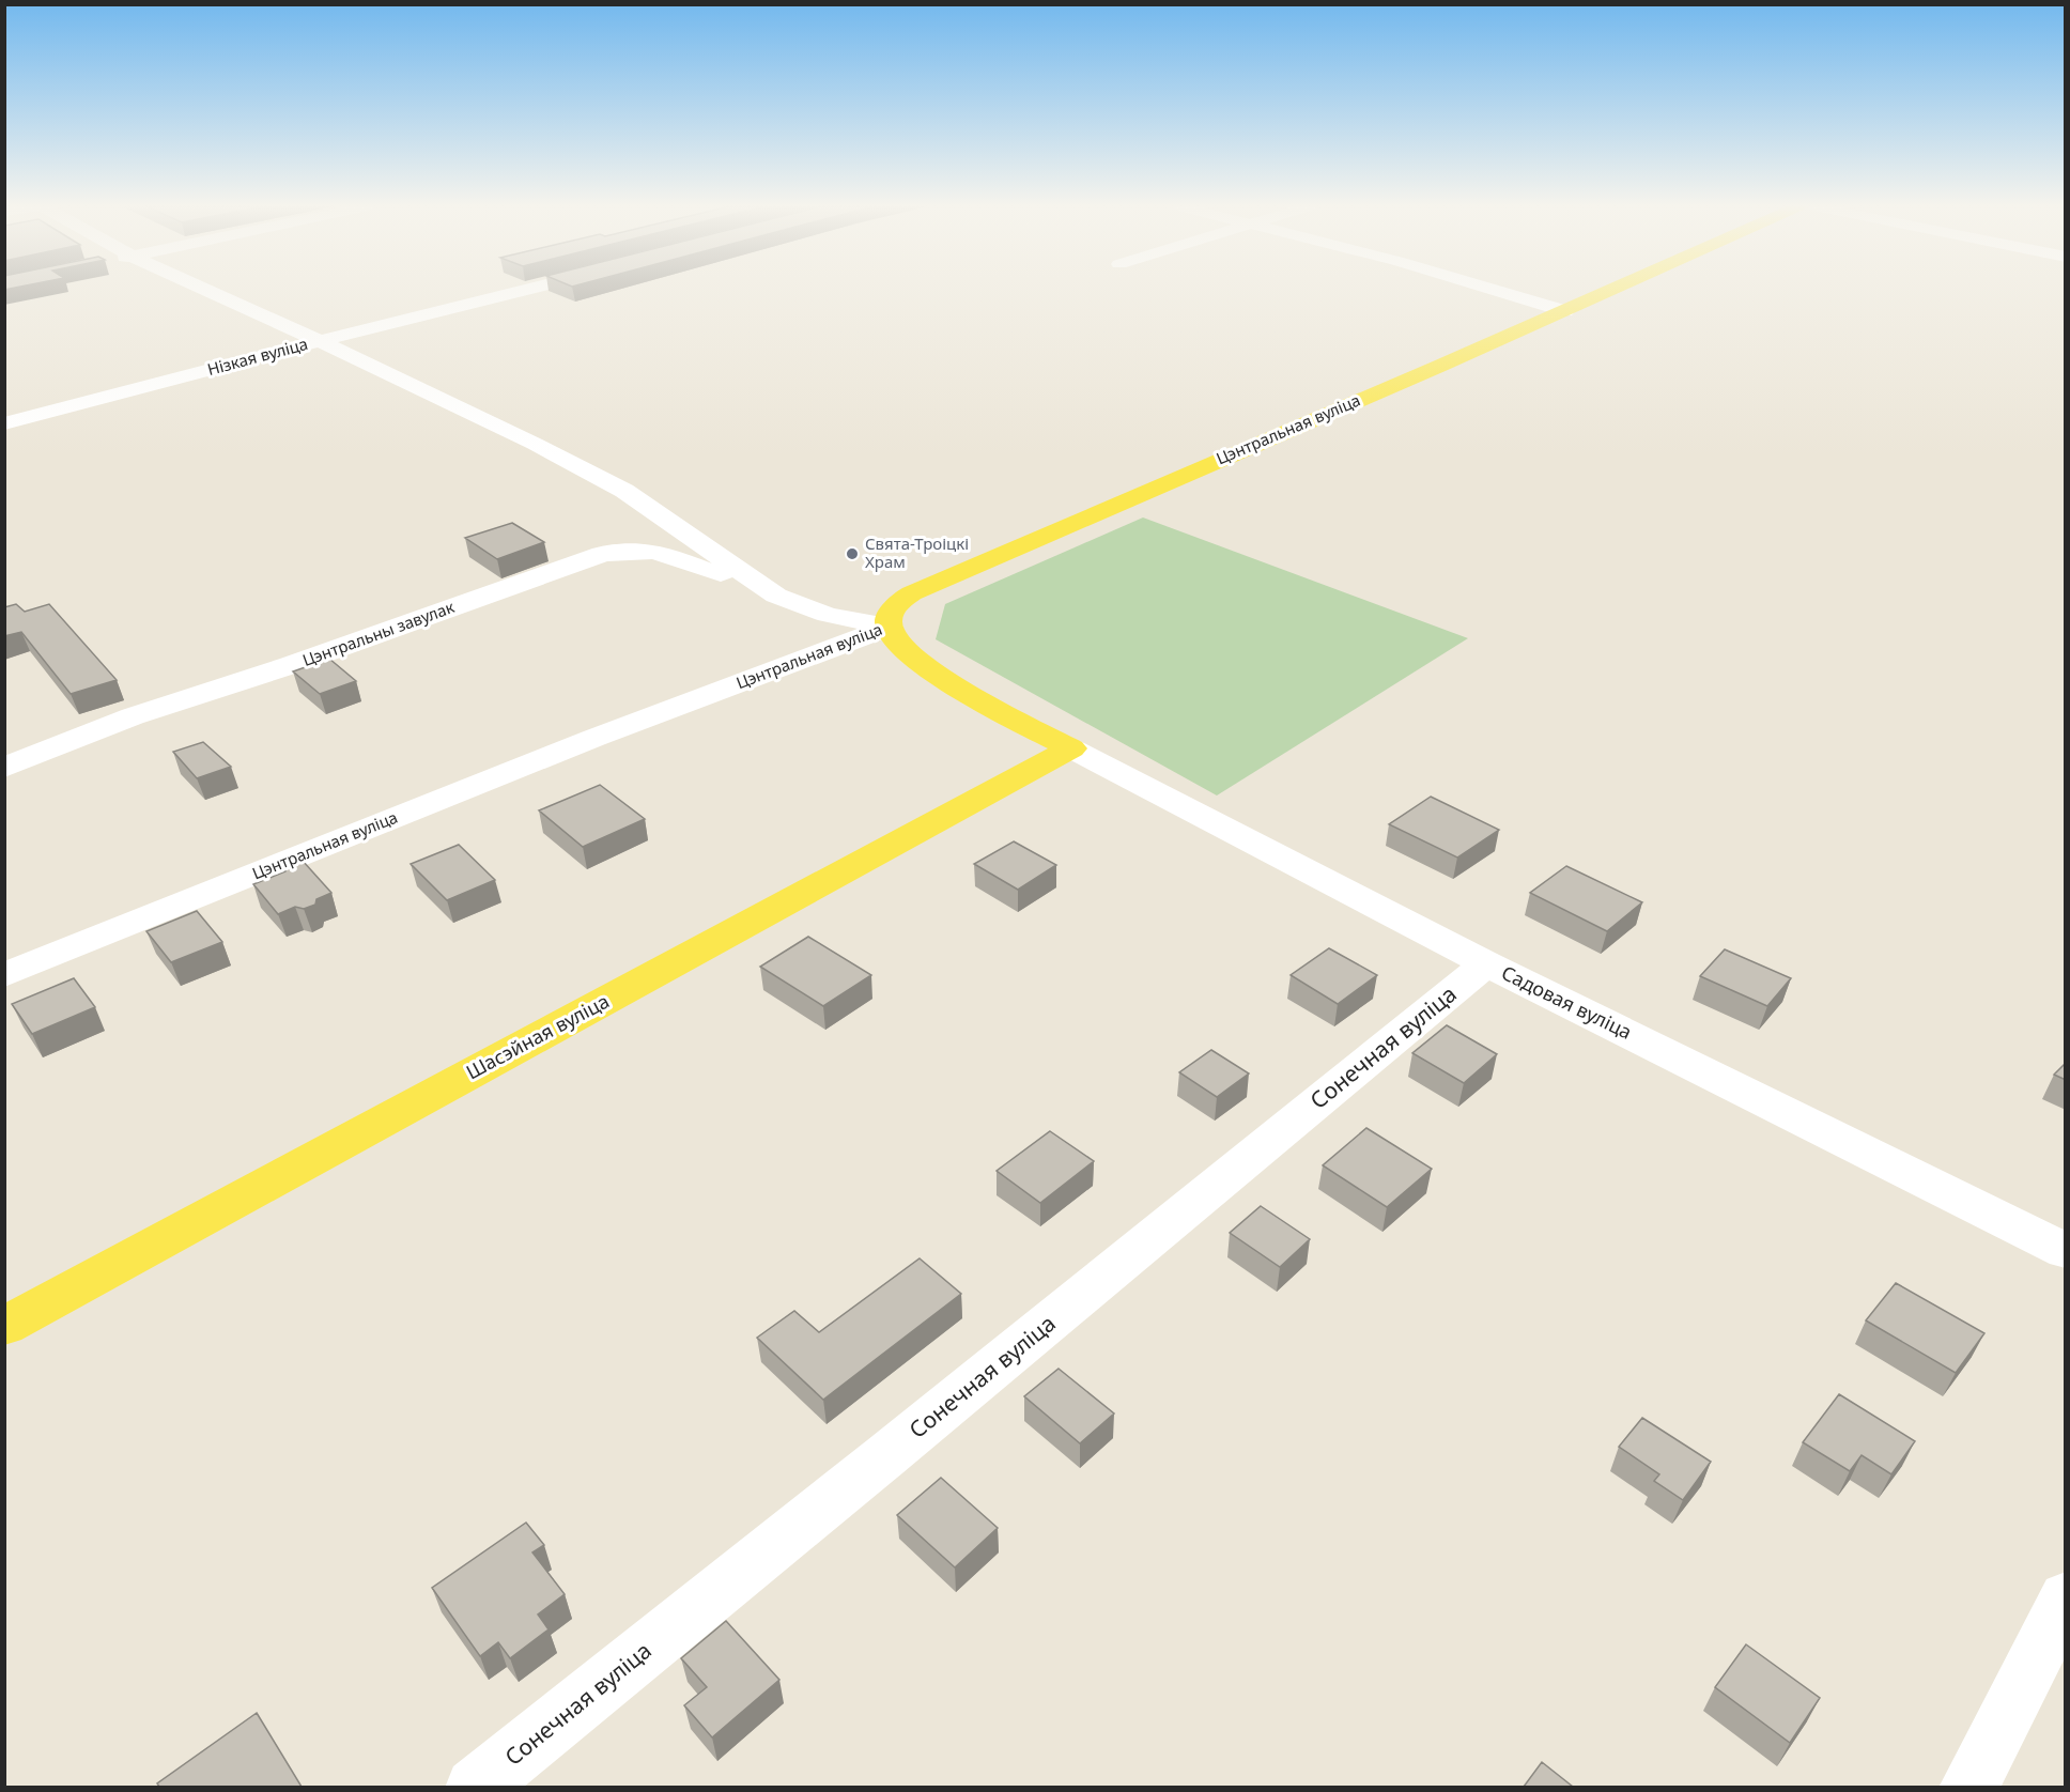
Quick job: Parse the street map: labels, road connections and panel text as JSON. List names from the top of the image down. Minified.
{"streets":{"main road":["Цэнтральная вуліца","Шасэйная вуліца"],"street":["Нізкая вуліца","Цэнтральны завулак","Садовая вуліца","Сонечная вуліца"]},"crossings":[["Садовая вуліца","Шасэйная вуліца"],["Садовая вуліца","Сонечная вуліца"]],"places":["Свята-Троіцкі Храм"]}
